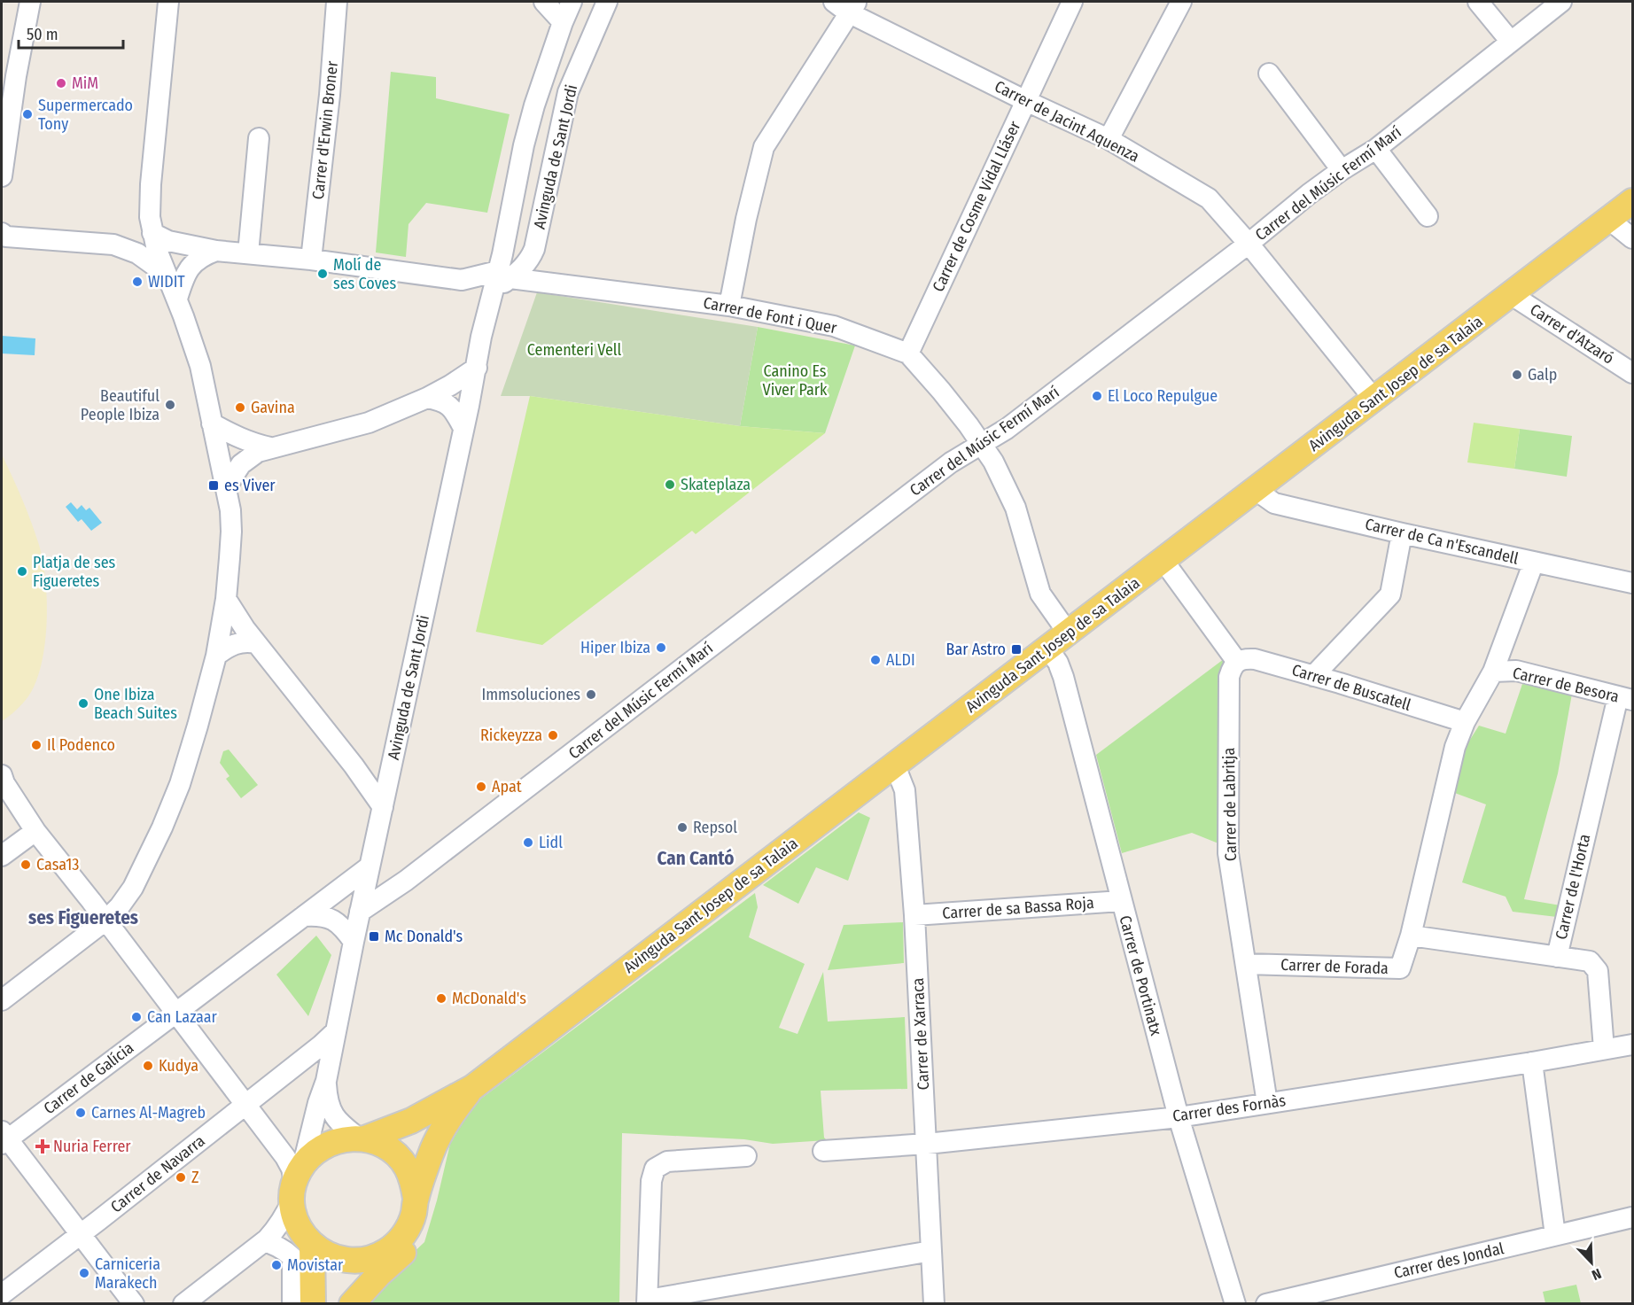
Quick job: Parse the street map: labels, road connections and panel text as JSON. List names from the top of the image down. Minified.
{"streets":{"main road":["Avinguda Sant Josep de sa Talaia"],"street":["Carrer de Jacint Aquenza","Carrer d'Erwin Broner","Avinguda de Sant Jordi","Carrer del Músic Fermí Marí","Carrer de Cosme Vidal Lláser","Carrer de Font i Quer","Carrer d'Atzaró","Carrer de Ca n'Escandell","Carrer de Besora","Carrer de Buscatell","Carrer de Labritja","Carrer de l'Horta","Carrer de sa Bassa Roja","Carrer de Forada","Carrer de Portinatx","Carrer de Xarraca","Carrer de Galícia","Carrer des Fornàs","Carrer de Navarra","Carrer des Jondal"]},"crossings":[["Carrer de Jacint Aquenza","Carrer del Músic Fermí Marí"],["Carrer de Jacint Aquenza","Carrer de Cosme Vidal Lláser"],["Carrer de Jacint Aquenza","Avinguda Sant Josep de sa Talaia"],["Avinguda de Sant Jordi","Carrer del Músic Fermí Marí"],["Avinguda de Sant Jordi","Carrer de Font i Quer"],["Avinguda de Sant Jordi","Carrer de Galícia"],["Avinguda de Sant Jordi","Carrer de Navarra"],["Carrer del Músic Fermí Marí","Carrer de Font i Quer"],["Carrer de Cosme Vidal Lláser","Carrer de Font i Quer"],["Carrer de Font i Quer","Avinguda Sant Josep de sa Talaia"],["Carrer d'Atzaró","Avinguda Sant Josep de sa Talaia"],["Avinguda Sant Josep de sa Talaia","Carrer de Ca n'Escandell"],["Avinguda Sant Josep de sa Talaia","Carrer de Portinatx"],["Avinguda Sant Josep de sa Talaia","Carrer de Xarraca"],["Carrer de Besora","Carrer de Buscatell"],["Carrer de Besora","Carrer de l'Horta"],["Carrer de Besora","Carrer de Forada"],["Carrer de Buscatell","Carrer de Labritja"],["Carrer de Labritja","Carrer de Forada"],["Carrer de Labritja","Carrer des Fornàs"],["Carrer de l'Horta","Carrer des Fornàs"],["Carrer de sa Bassa Roja","Carrer de Portinatx"],["Carrer de sa Bassa Roja","Carrer de Xarraca"],["Carrer de Portinatx","Carrer des Fornàs"],["Carrer de Xarraca","Carrer des Fornàs"]],"districts":["Can Cantó","ses Figueretes"],"parks":["Cementeri Vell","Canino Es Viver Park"],"places":{"other":["MiM","Supermercado Tony","Molí de ses Coves","WIDIT","Galp","El Loco Repulgue","Beautiful People Ibiza","Gavina","Skateplaza","Platja de ses Figueretes","Hiper Ibiza","ALDI","Immsoluciones","One Ibiza Beach Suites","Rickeyzza","Il Podenco","Apat","Repsol","Lidl","Casa13","McDonald's","Can Lazaar","Kudya","Carnes Al-Magreb","Z","Movistar","Carniceria Marakech"],"transit":["es Viver","Bar Astro","Mc Donald's"],"health":["Nuria Ferrer"]},"scale_bar":"50 m","north":"bottom right"}
